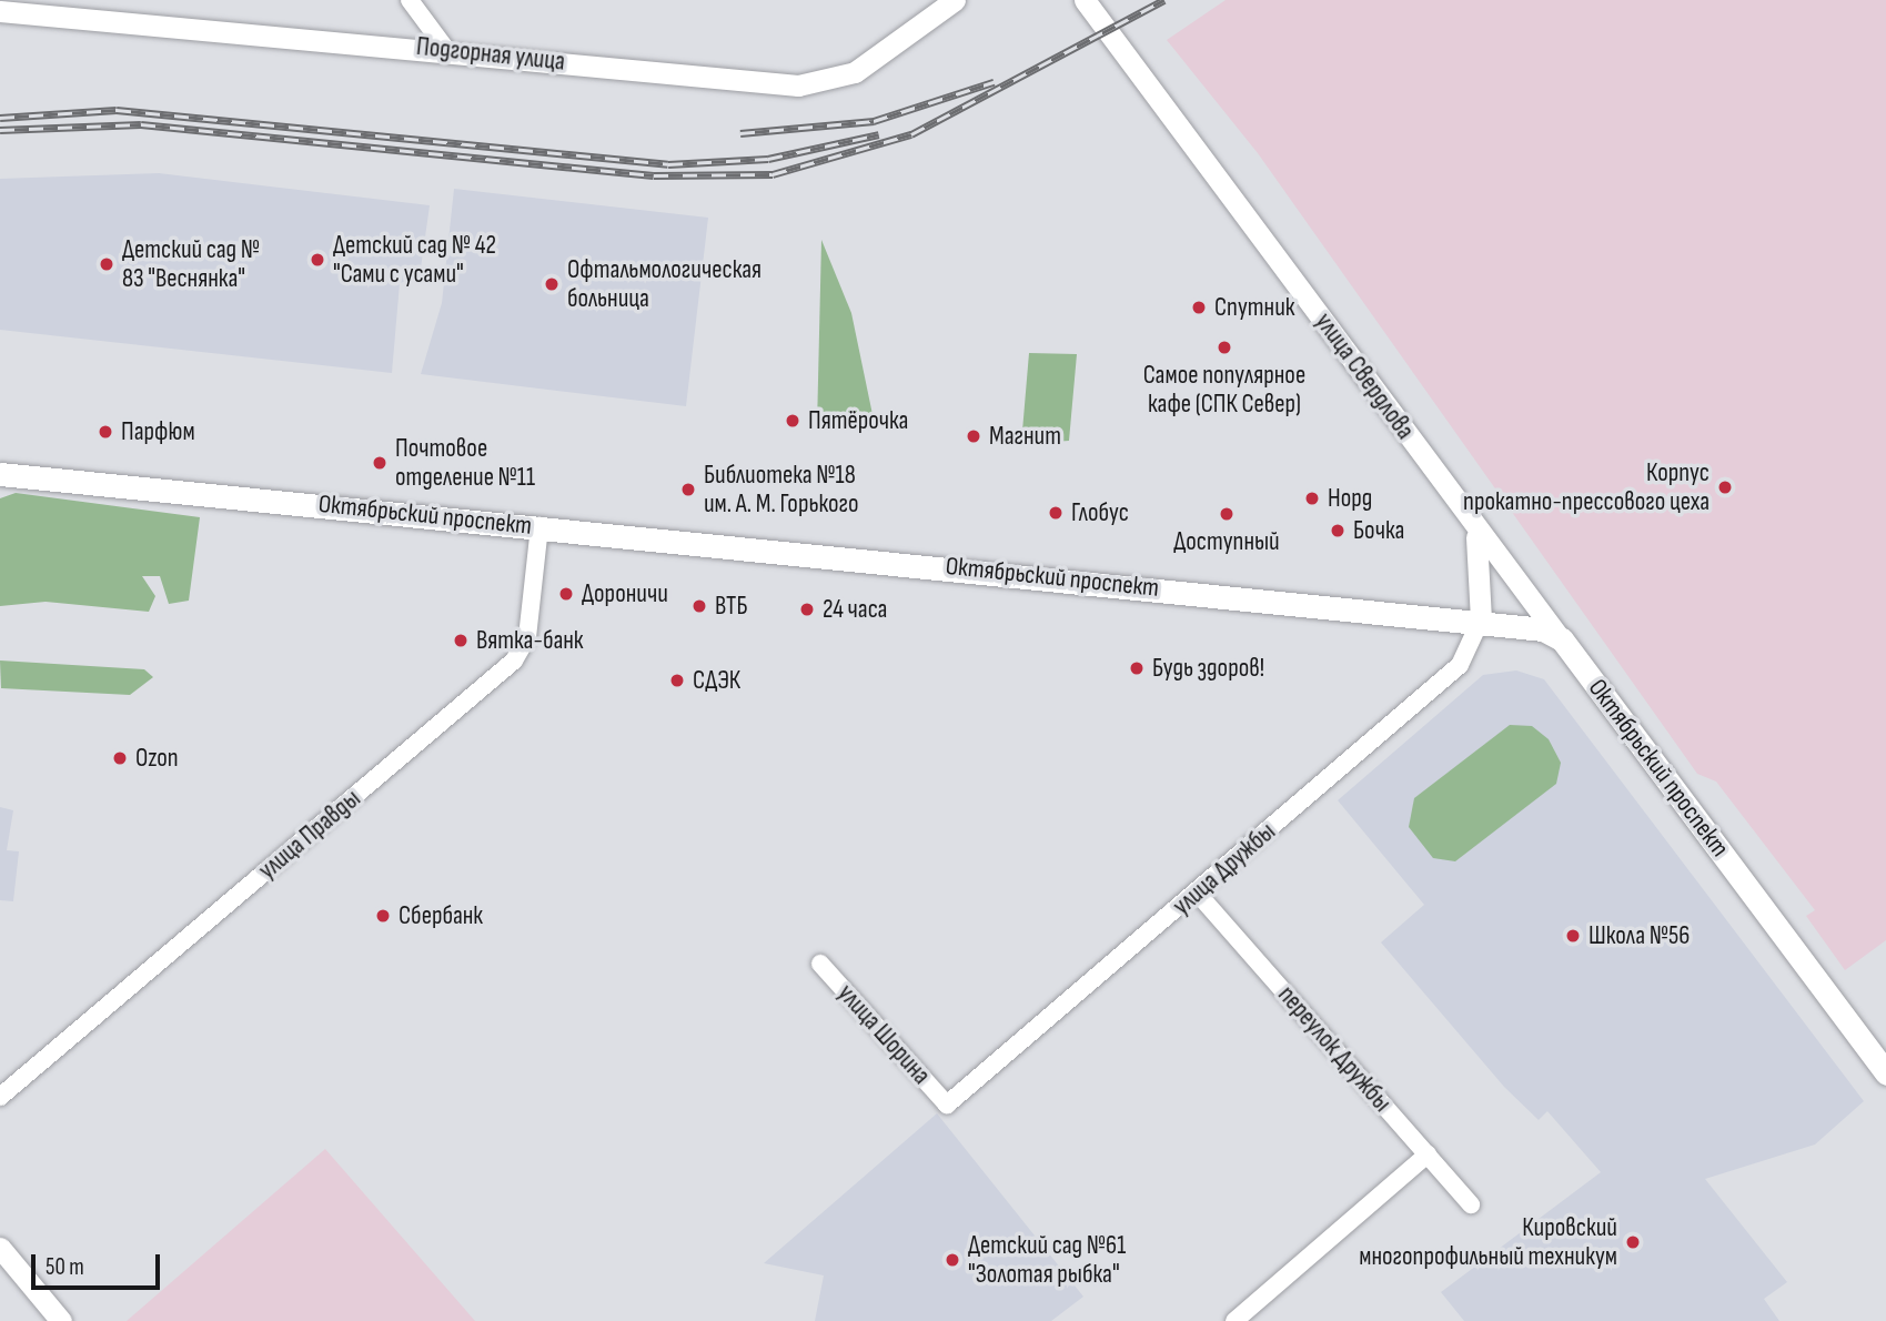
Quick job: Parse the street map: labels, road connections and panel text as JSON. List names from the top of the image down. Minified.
{"streets":{"main road":["Октябрьский проспект"],"street":["Подгорная улица","улица Свердлова","улица Правды","улица Дружбы","улица Шорина","переулок Дружбы"]},"crossings":[["улица Свердлова","Октябрьский проспект"],["Октябрьский проспект","улица Правды"],["Октябрьский проспект","улица Дружбы"],["улица Дружбы","улица Шорина"],["улица Дружбы","переулок Дружбы"]],"places":["Детский сад № 42 \"Сами с усами\"","Детский сад № 83 \"Веснянка\"","Офтальмологическая больница","Спутник","Самое популярное кафе (СПК Север)","Пятёрочка","Парфюм","Магнит","Почтовое отделение №11","Корпус прокатно-прессового цеха","Библиотека №18 им. А. М. Горького","Норд","Глобус","Доступный","Бочка","Дороничи","ВТБ","24 часа","Вятка-банк","Будь здоров!","СДЭК","Ozon","Сбербанк","Школа №56","Кировский многопрофильный техникум","Детский сад №61 \"Золотая рыбка\""],"scale_bar":"50 m"}
